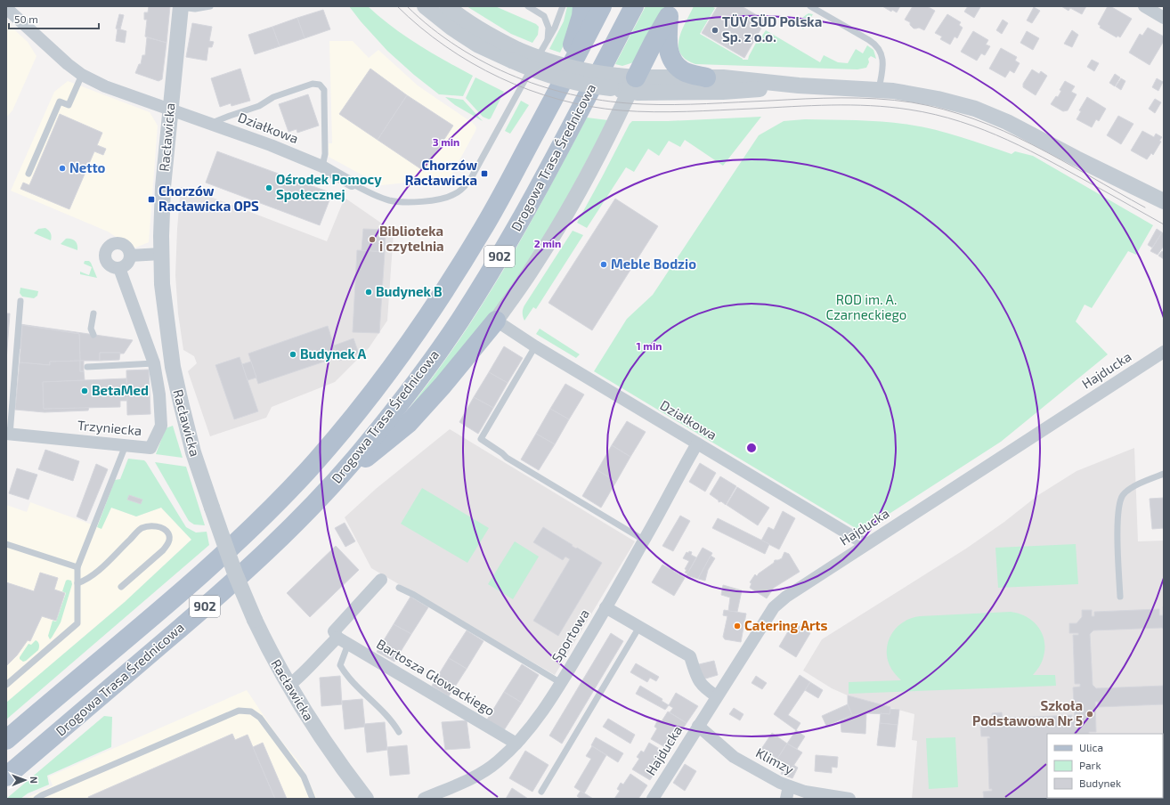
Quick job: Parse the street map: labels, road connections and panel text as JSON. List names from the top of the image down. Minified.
{"streets":{"main road":["Drogowa Trasa Średnicowa","902"],"street":["Działkowa","Racławicka","Hajducka","Trzyniecka","Sportowa","Bartosza Głowackiego","Klimzy"]},"crossings":[["Działkowa","Racławicka"],["Działkowa","Hajducka"],["Działkowa","Sportowa"],["Hajducka","Klimzy"],["Sportowa","Bartosza Głowackiego"]],"parks":["ROD im. A. Czarneckiego"],"places":{"other":["TÜV SÜD Polska Sp. z o.o.","Netto","Ośrodek Pomocy Społecznej","Biblioteka i czytelnia","Meble Bodzio","Budynek B","Budynek A","BetaMed","Catering Arts","Szkoła Podstawowa Nr 5"],"transit":["Chorzów Racławicka","Chorzów Racławicka OPS"]},"legend":["Ulica","Park","Budynek"],"scale_bar":"50 m","north":"right","rings":["3 min","2 min","1 min"]}
